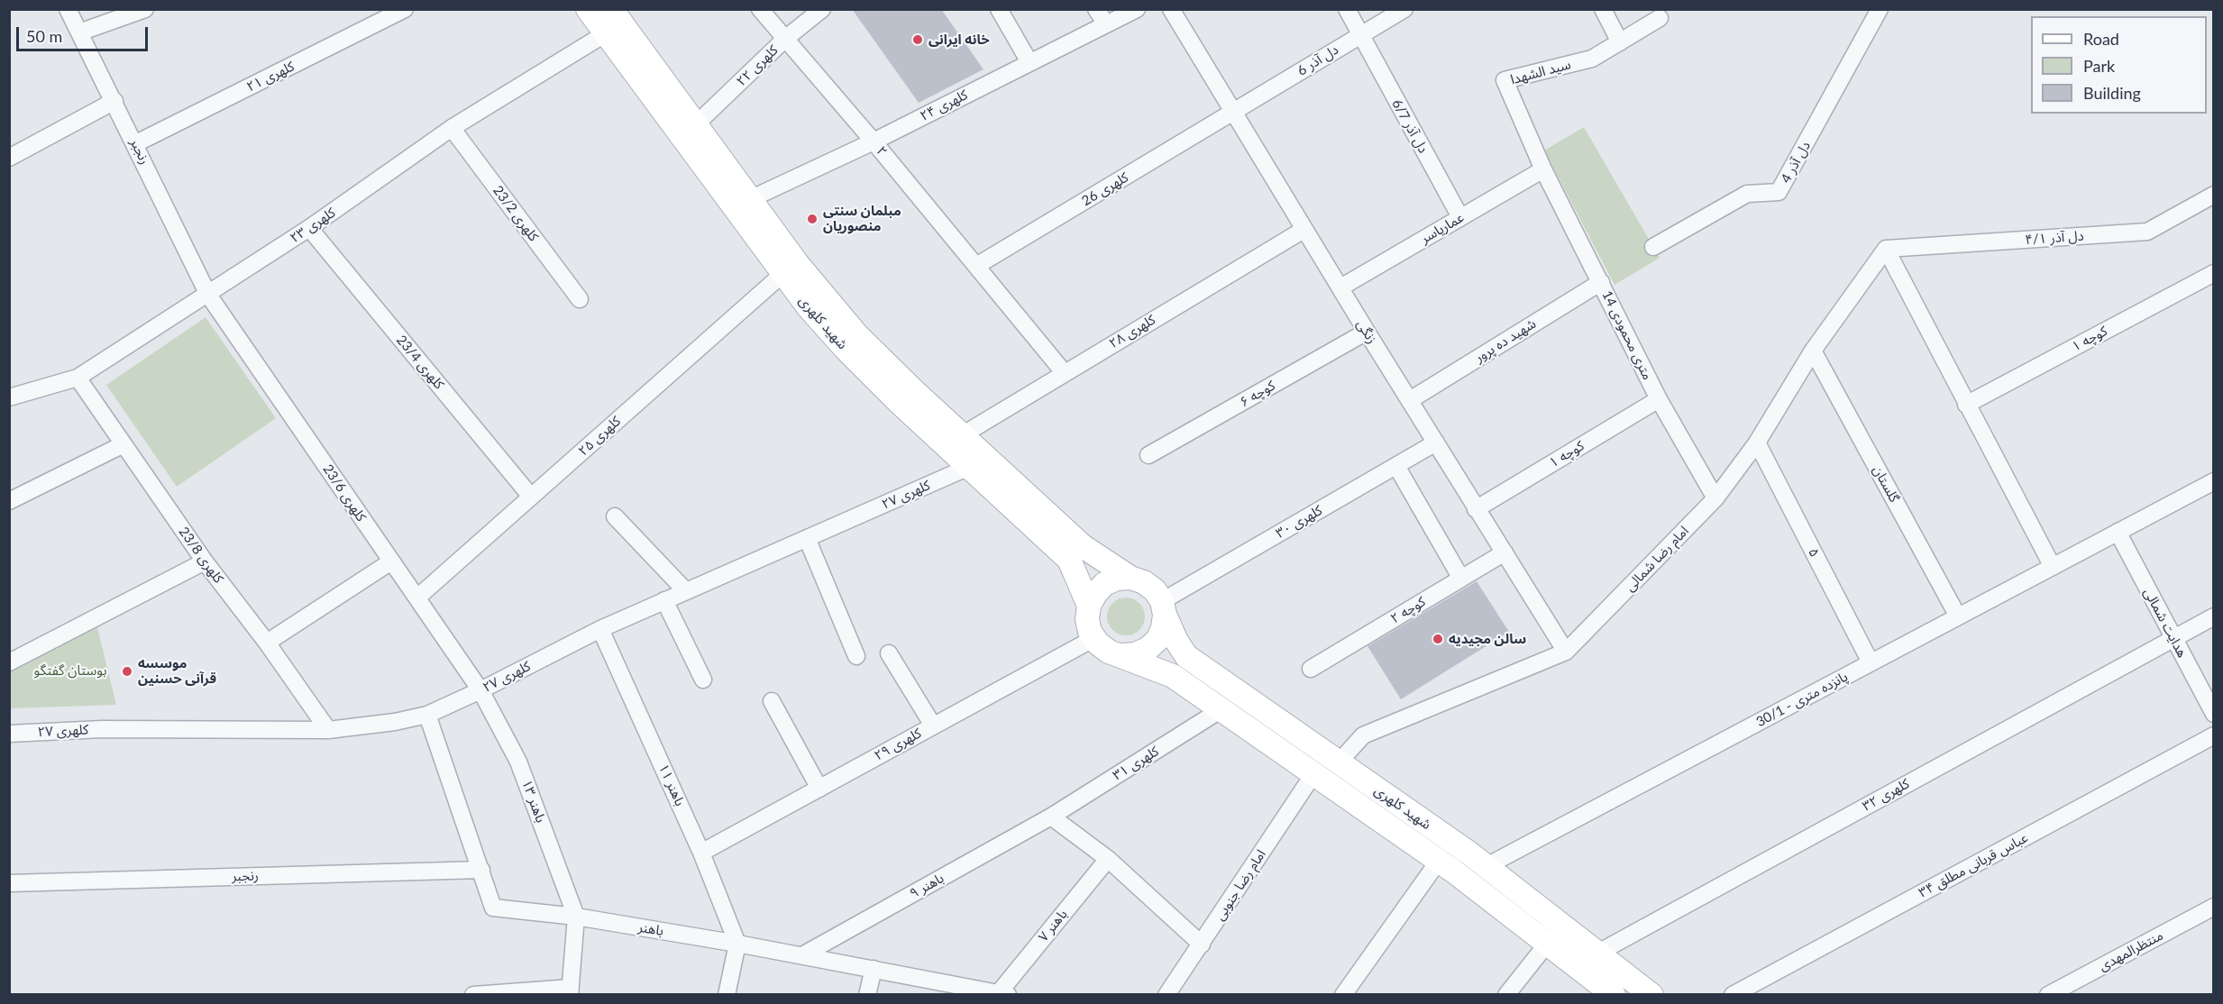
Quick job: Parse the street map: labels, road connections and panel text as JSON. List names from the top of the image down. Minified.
{"streets":{"main road":["شهید کلهری"],"street":["دل آذر 6","کلهری ۲۲","سید الشهدا","کلهری ۲۱","کلهری ۲۴","دل آذر 6/7","رنجبر","۲","دل آذر 4","کلهری 26","کلهری 23/2","کلهری ۲۳","عماریاسر","دل آذر ۴/۱","کلهری ۲۸","زنگی","14 متری محمودی","کوچه ۱","شهید ده پرور","کلهری 23/4","۶ کوچه","کلهری ۲۵","۱ کوچه","گلستان","کلهری 23/6","کلهری ۲۷","کلهری ۳۰","۵","کلهری 23/8","امام رضا شمالی","۲ کوچه","هدایت شمالی","30/1 - پانزده متری","کلهری ۲۹","کلهری ۳۱","باهنر ۱۱","کلهری ۳۲","باهنر ۱۳","عباس قربانی مطلق ۳۴","امام رضا جنوبی","باهنر ۹","باهنر ۷","باهنر","منتظرالمهدی"]},"crossings":[["دل آذر 6","دل آذر 6/7"],["دل آذر 6","کلهری 26"],["دل آذر 6","زنگی"],["کلهری ۲۲","۲"],["کلهری ۲۲","شهید کلهری"],["سید الشهدا","عماریاسر"],["سید الشهدا","14 متری محمودی"],["کلهری ۲۱","رنجبر"],["کلهری ۲۴","۲"],["کلهری ۲۴","شهید کلهری"],["دل آذر 6/7","عماریاسر"],["رنجبر","کلهری ۲۳"],["رنجبر","کلهری 23/6"],["رنجبر","باهنر"],["۲","کلهری 26"],["کلهری 26","زنگی"],["کلهری 23/2","کلهری ۲۳"],["کلهری ۲۳","شهید کلهری"],["کلهری ۲۳","کلهری 23/4"],["کلهری ۲۳","کلهری 23/6"],["کلهری ۲۳","کلهری 23/8"],["عماریاسر","زنگی"],["عماریاسر","14 متری محمودی"],["دل آذر ۴/۱","امام رضا شمالی"],["شهید کلهری","کلهری ۲۸"],["شهید کلهری","کلهری ۲۵"],["شهید کلهری","کلهری ۲۷"],["شهید کلهری","کلهری ۳۰"],["شهید کلهری","امام رضا شمالی"],["شهید کلهری","30/1 - پانزده متری"],["شهید کلهری","کلهری ۲۹"],["شهید کلهری","کلهری ۳۱"],["شهید کلهری","کلهری ۳۲"],["شهید کلهری","امام رضا جنوبی"],["کلهری ۲۸","زنگی"],["زنگی","شهید ده پرور"],["زنگی","۶ کوچه"],["زنگی","۱ کوچه"],["زنگی","کلهری ۳۰"],["زنگی","امام رضا شمالی"],["زنگی","۲ کوچه"],["14 متری محمودی","شهید ده پرور"],["14 متری محمودی","۱ کوچه"],["14 متری محمودی","امام رضا شمالی"],["کلهری 23/4","کلهری ۲۵"],["کلهری ۲۵","کلهری 23/6"],["گلستان","امام رضا شمالی"],["گلستان","30/1 - پانزده متری"],["کلهری 23/6","کلهری ۲۷"],["کلهری 23/6","باهنر ۱۳"],["کلهری ۲۷","کلهری 23/8"],["کلهری ۲۷","باهنر ۱۱"],["کلهری ۲۷","باهنر ۱۳"],["کلهری ۲۷","باهنر"],["کلهری ۳۰","کلهری ۲۹"],["۵","امام رضا شمالی"],["۵","30/1 - پانزده متری"],["هدایت شمالی","30/1 - پانزده متری"],["هدایت شمالی","کلهری ۳۲"],["کلهری ۲۹","باهنر ۱۱"],["کلهری ۳۱","باهنر ۹"],["باهنر ۱۱","باهنر"],["باهنر ۱۳","باهنر"],["باهنر ۹","باهنر"],["باهنر ۷","باهنر"]],"parks":["بوستان گفتگو"],"places":["خانه ایرانی","مبلمان سنتی منصوریان","سالن مجیدیه","موسسه قرآنی حسنین"],"legend":["Road","Park","Building"],"scale_bar":"50 m"}
